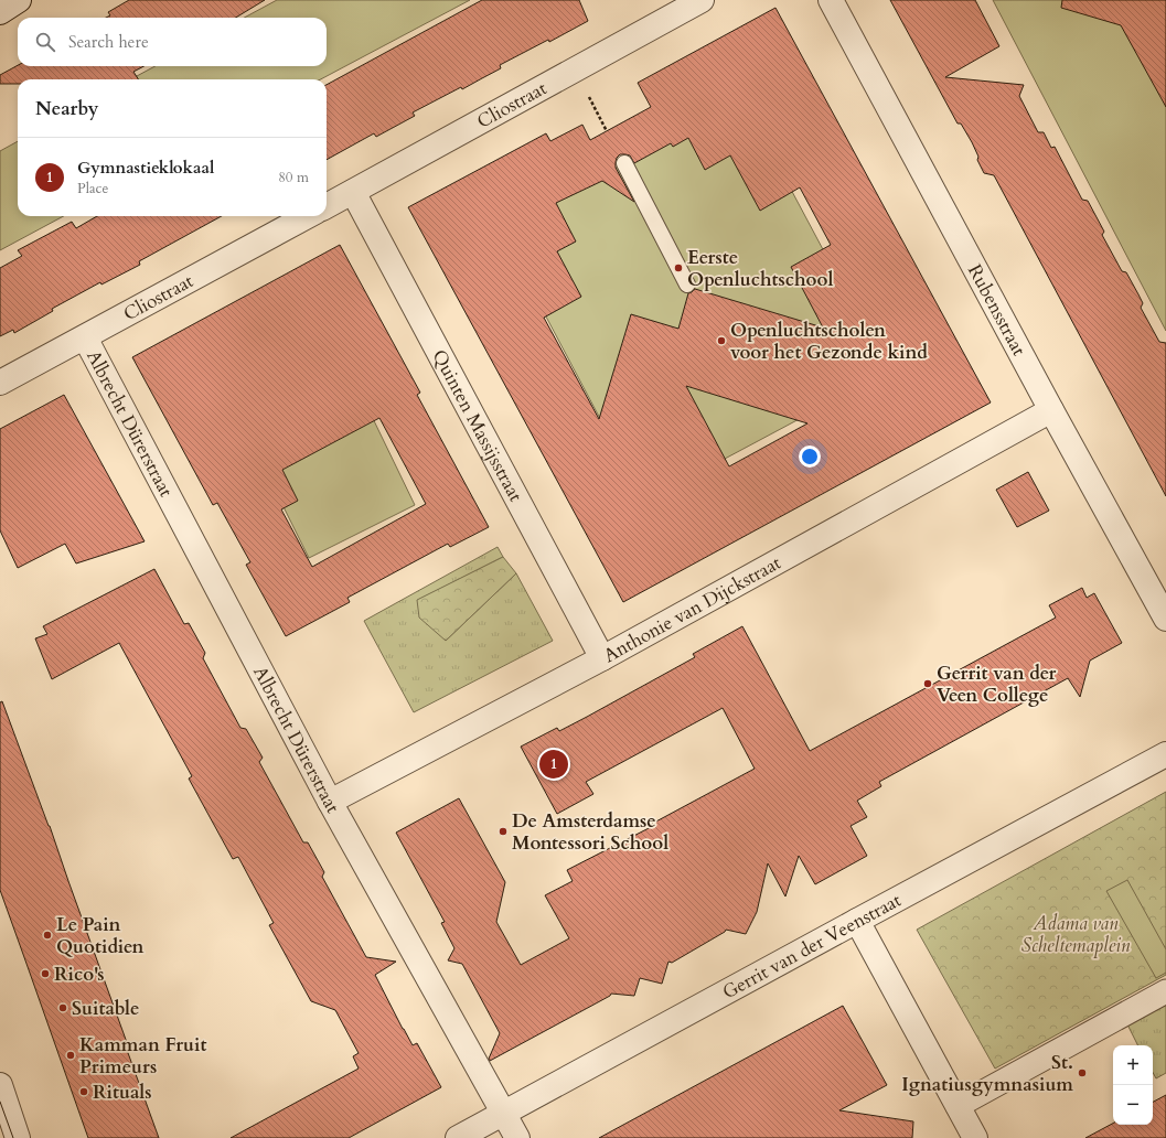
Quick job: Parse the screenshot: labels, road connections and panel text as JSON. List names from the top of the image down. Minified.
{"streets":{"street":["Cliostraat","Rubensstraat","Albrecht Dürerstraat","Quinten Massijsstraat","Anthonie van Dijckstraat","Gerrit van der Veenstraat"]},"crossings":[["Cliostraat","Albrecht Dürerstraat"],["Cliostraat","Quinten Massijsstraat"],["Rubensstraat","Anthonie van Dijckstraat"],["Albrecht Dürerstraat","Anthonie van Dijckstraat"],["Albrecht Dürerstraat","Gerrit van der Veenstraat"],["Quinten Massijsstraat","Anthonie van Dijckstraat"]],"parks":["Adama van Scheltemaplein"],"places":["Eerste Openluchtschool","Openluchtscholen voor het Gezonde kind","Gerrit van der Veen College","De Amsterdamse Montessori School","Le Pain Quotidien","Rico's","Suitable","Kamman Fruit Primeurs","St. Ignatiusgymnasium","Rituals"],"page":{"search":"Search here","heading":"Nearby","list":[{"mark":"1","name":"Gymnastieklokaal","note":"Place","value":"80 m"}],"pins":"1","map_buttons":["+","−"]}}
